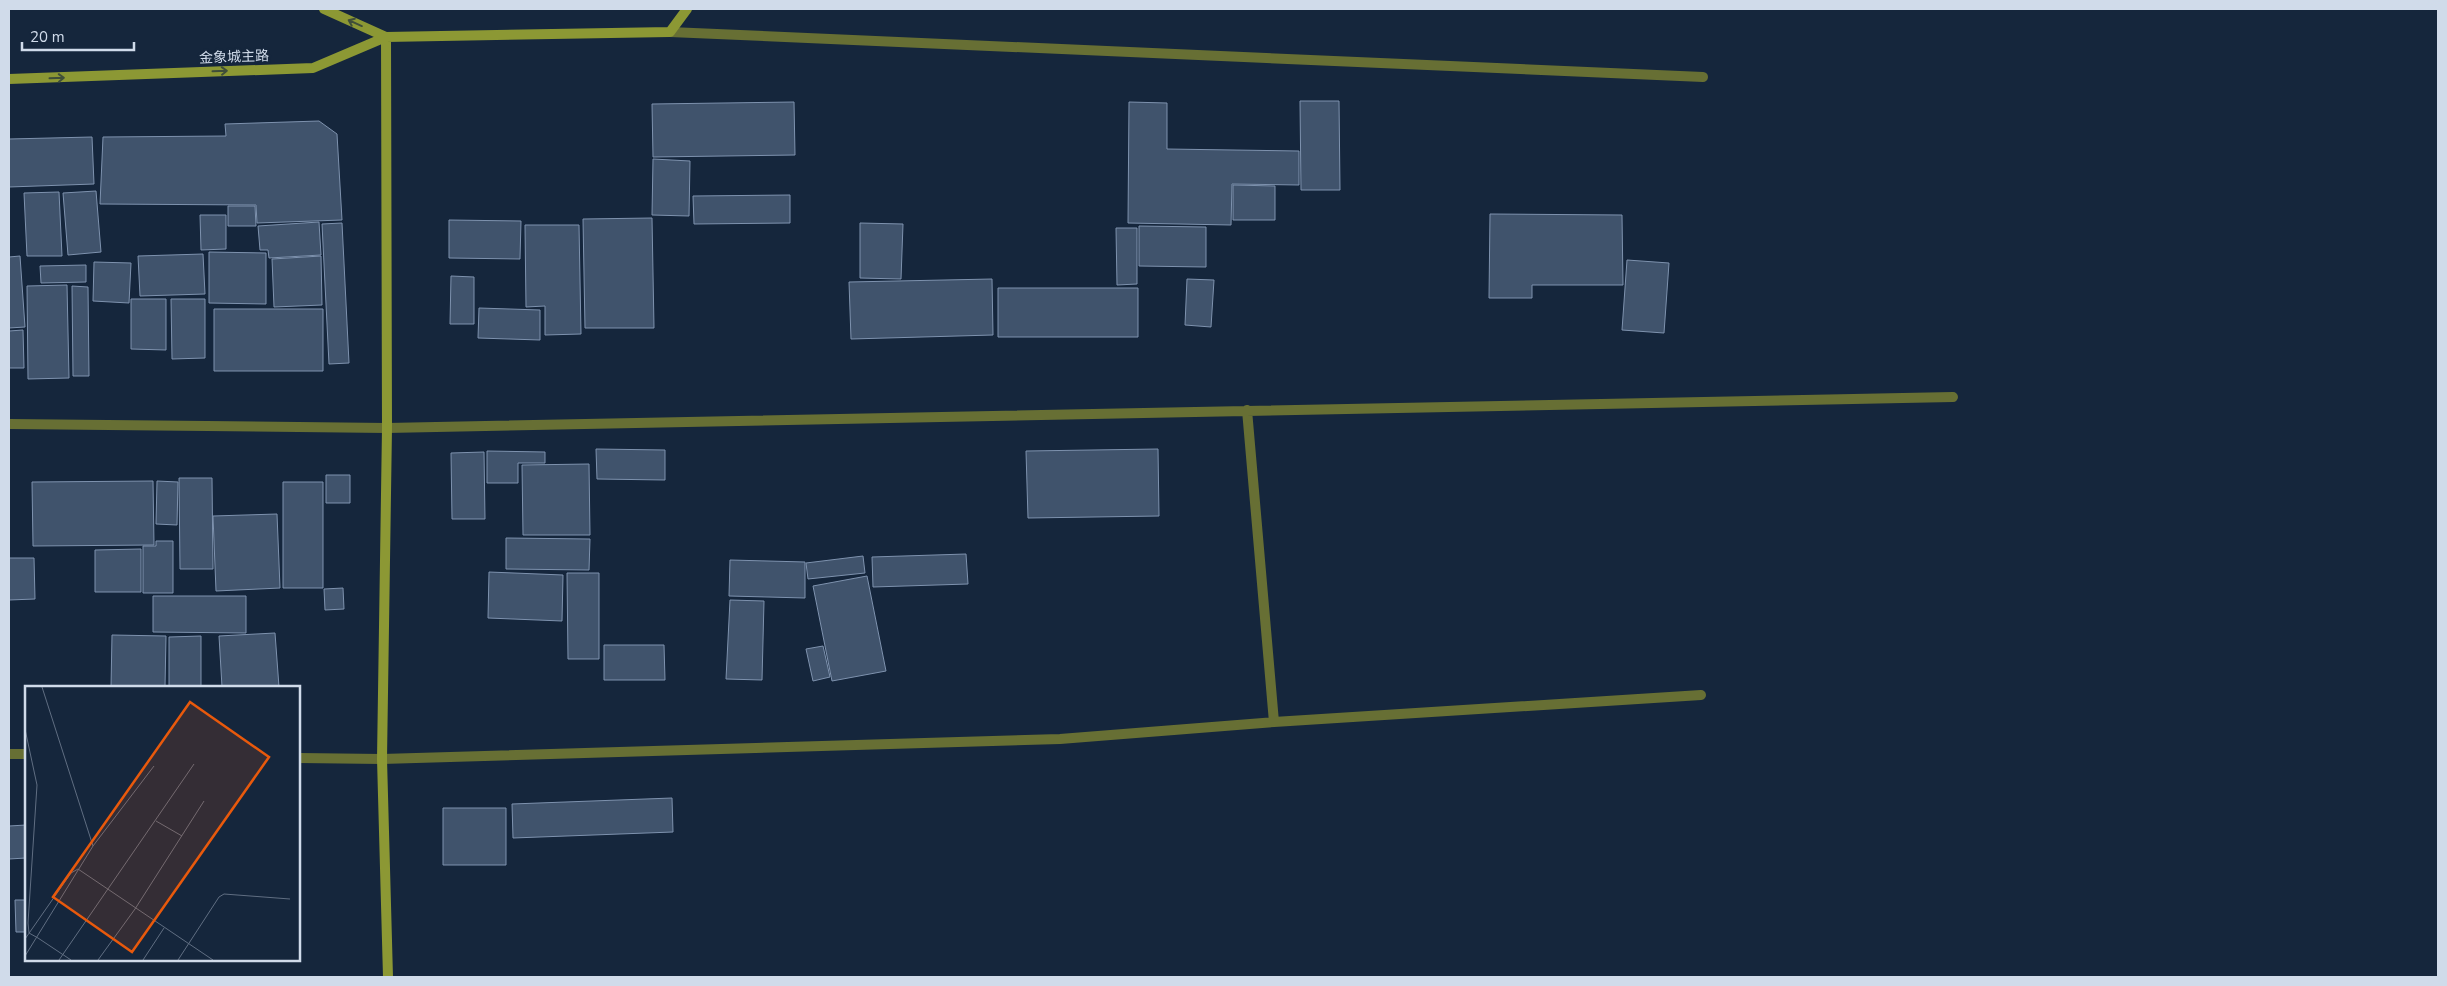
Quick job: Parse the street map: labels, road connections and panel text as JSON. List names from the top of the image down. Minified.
{"streets":{"main road":["金象城主路"]},"one_way":["金象城主路"],"scale_bar":"20 m"}
